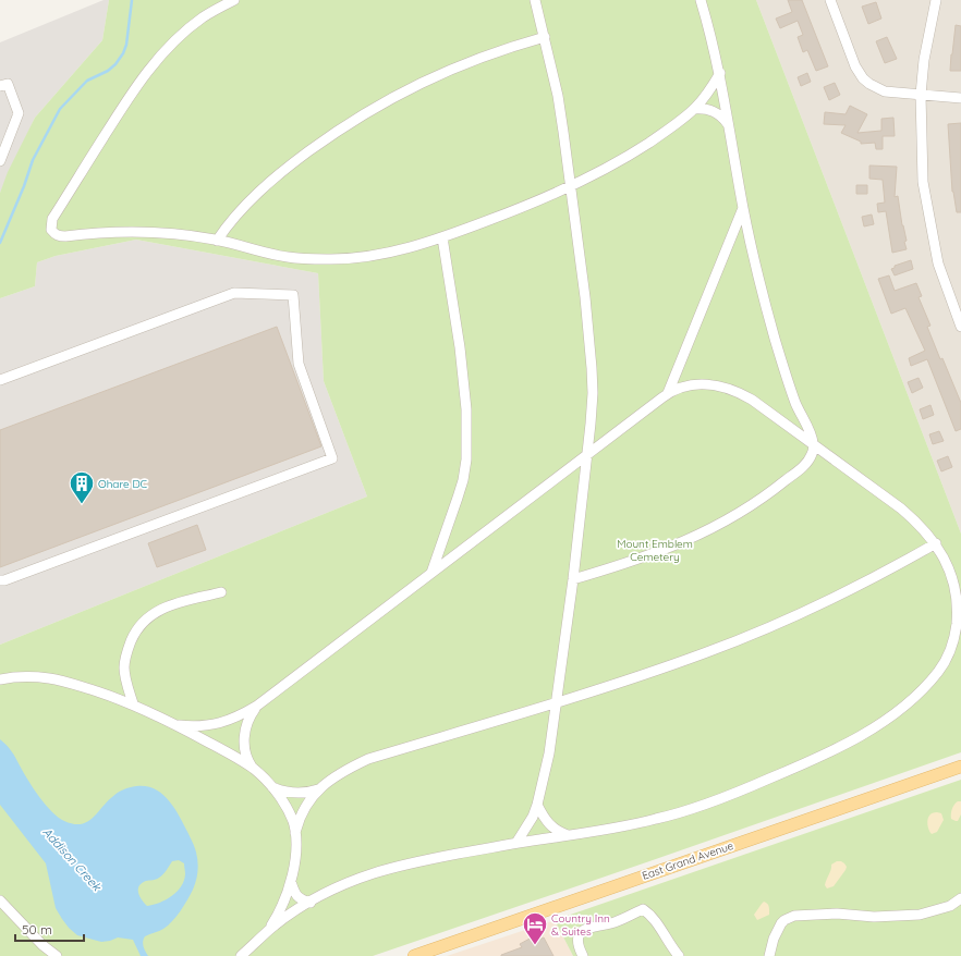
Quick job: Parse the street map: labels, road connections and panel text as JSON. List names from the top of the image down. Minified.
{"streets":{"main road":["East Grand Avenue"]},"water":["Addison Creek"],"parks":["Mount Emblem Cemetery"],"places":{"building":["Ohare DC"],"hotel":["Country Inn & Suites"]},"scale_bar":"50 m"}
